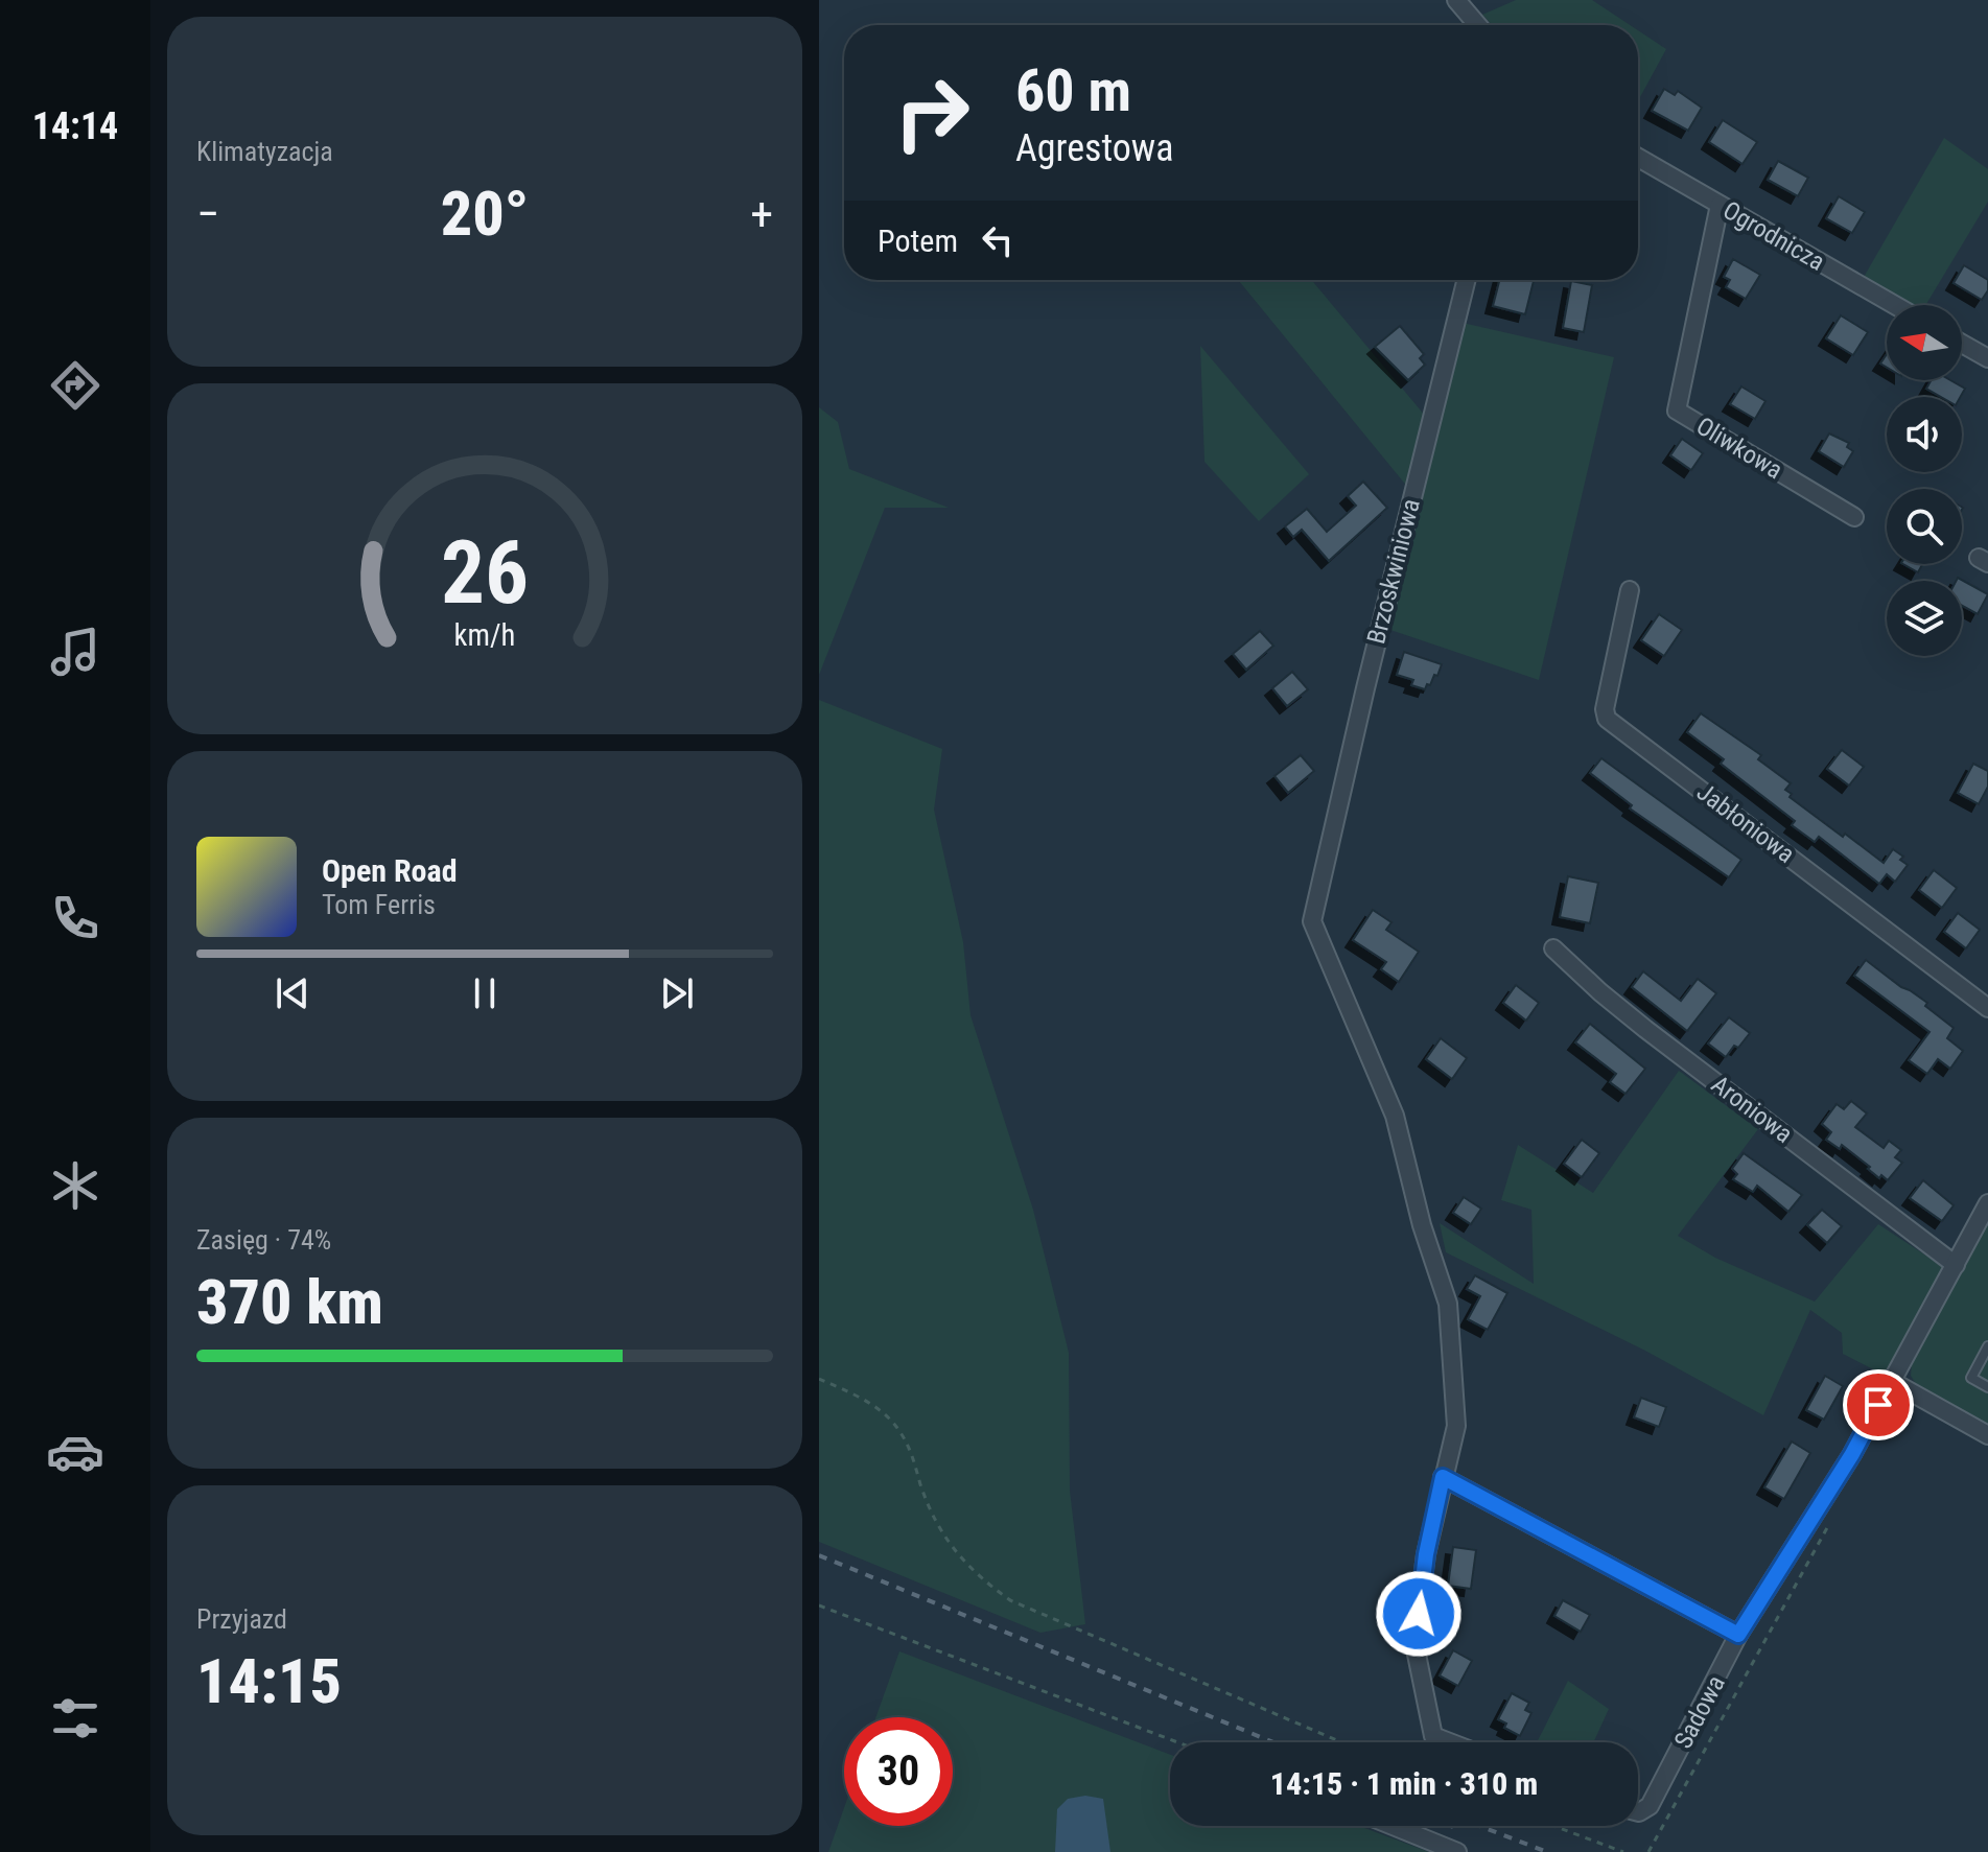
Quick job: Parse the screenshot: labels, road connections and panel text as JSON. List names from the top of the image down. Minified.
{"streets":{"street":["Ogrodnicza","Oliwkowa","Brzoskwiniowa","Jabłoniowa","Aroniowa","Sadowa"]},"crossings":[["Ogrodnicza","Oliwkowa"],["Aroniowa","Sadowa"]],"north":"left","page":{"tabs":"14:14","tile":["Klimatyzacja",["Zasięg · 74%","370 km"],["Przyjazd","14:15"]],"turn":["60 m","Agrestowa"],"heat":["−","20°","+"],"then":"Potem","song":["Open Road","Tom Ferris"],"limit":"30","trip":"14:15 · 1 min · 310 m","gauge":["26","km/h"]}}
